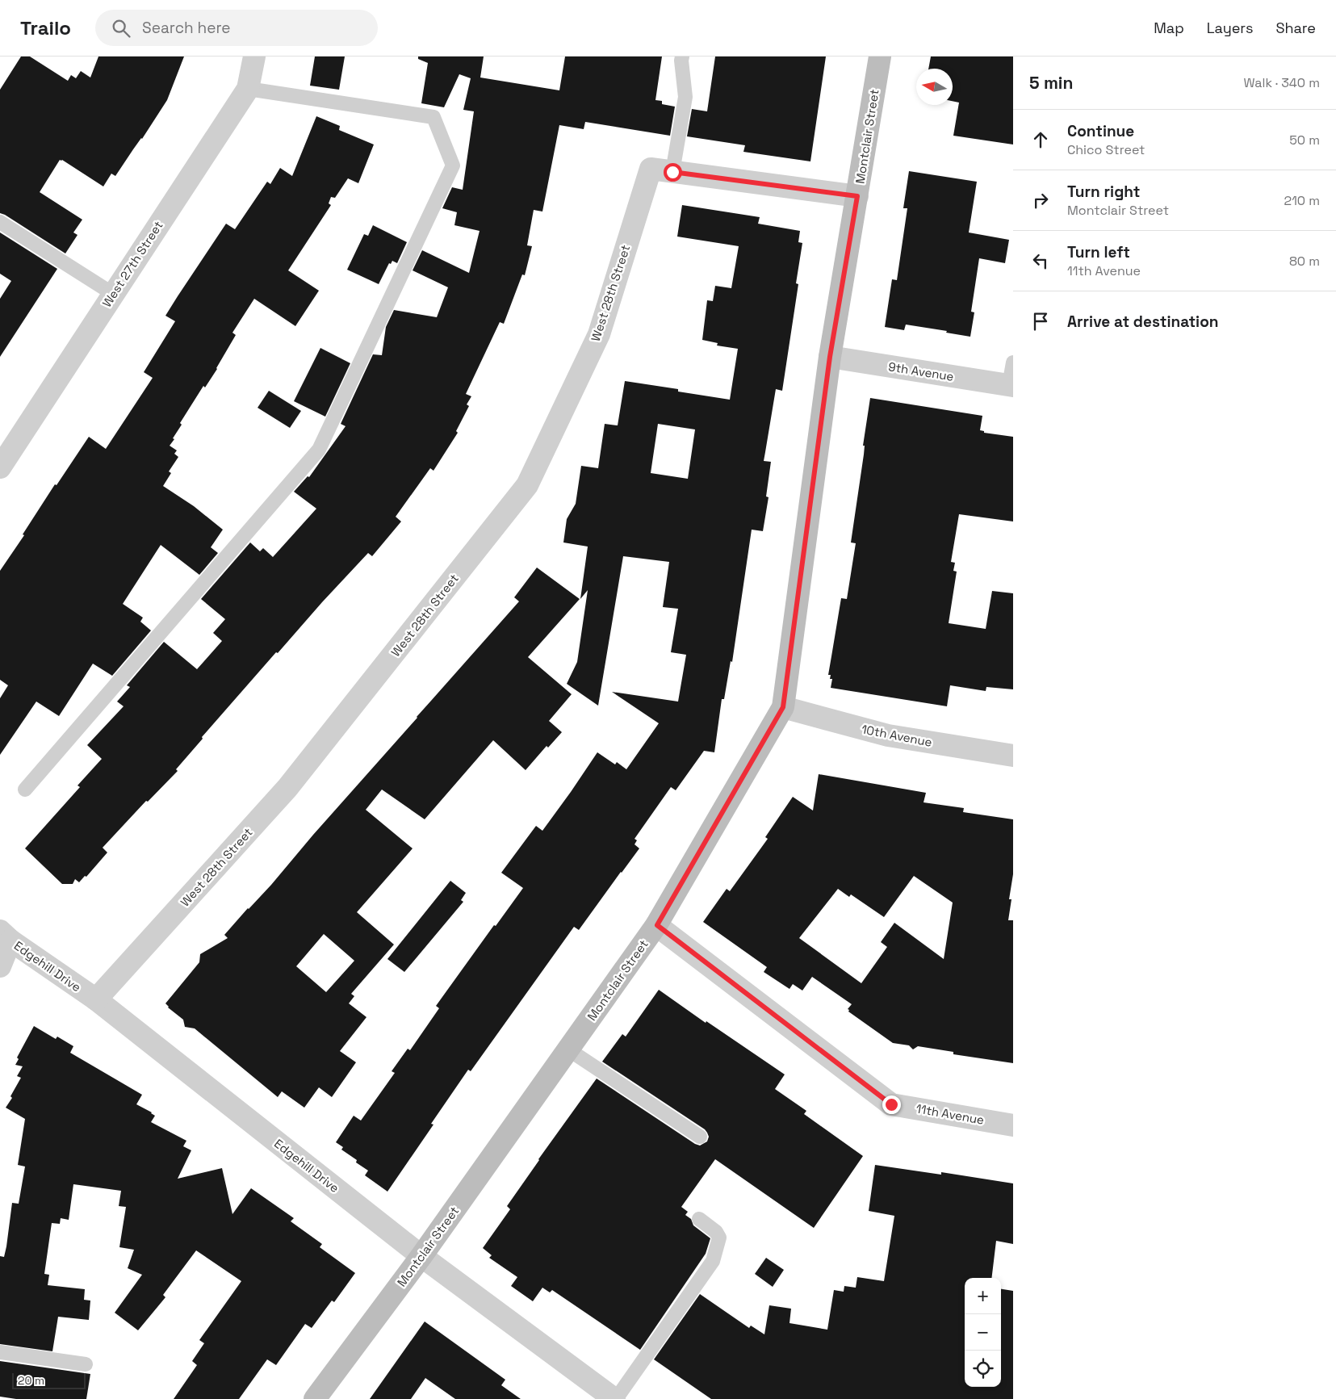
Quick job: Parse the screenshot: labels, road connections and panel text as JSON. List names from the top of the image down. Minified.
{"streets":{"street":["Montclair Street","West 27th Street","West 28th Street","9th Avenue","10th Avenue","Edgehill Drive","11th Avenue"]},"crossings":[["Montclair Street","9th Avenue"],["Montclair Street","10th Avenue"],["Montclair Street","Edgehill Drive"],["Montclair Street","11th Avenue"],["West 28th Street","Edgehill Drive"]],"scale_bar":"20 m","north":"left","page":{"header":"Trailo","search":"Search here","nav":["Map","Layers","Share"],"heading":["5 min","Walk · 340 m"],"list":[["Continue","Chico Street","50 m"],["Turn right","Montclair Street","210 m"],["Turn left","11th Avenue","80 m"],"Arrive at destination"],"map_buttons":["+","−"],"scale":"20 m"}}
